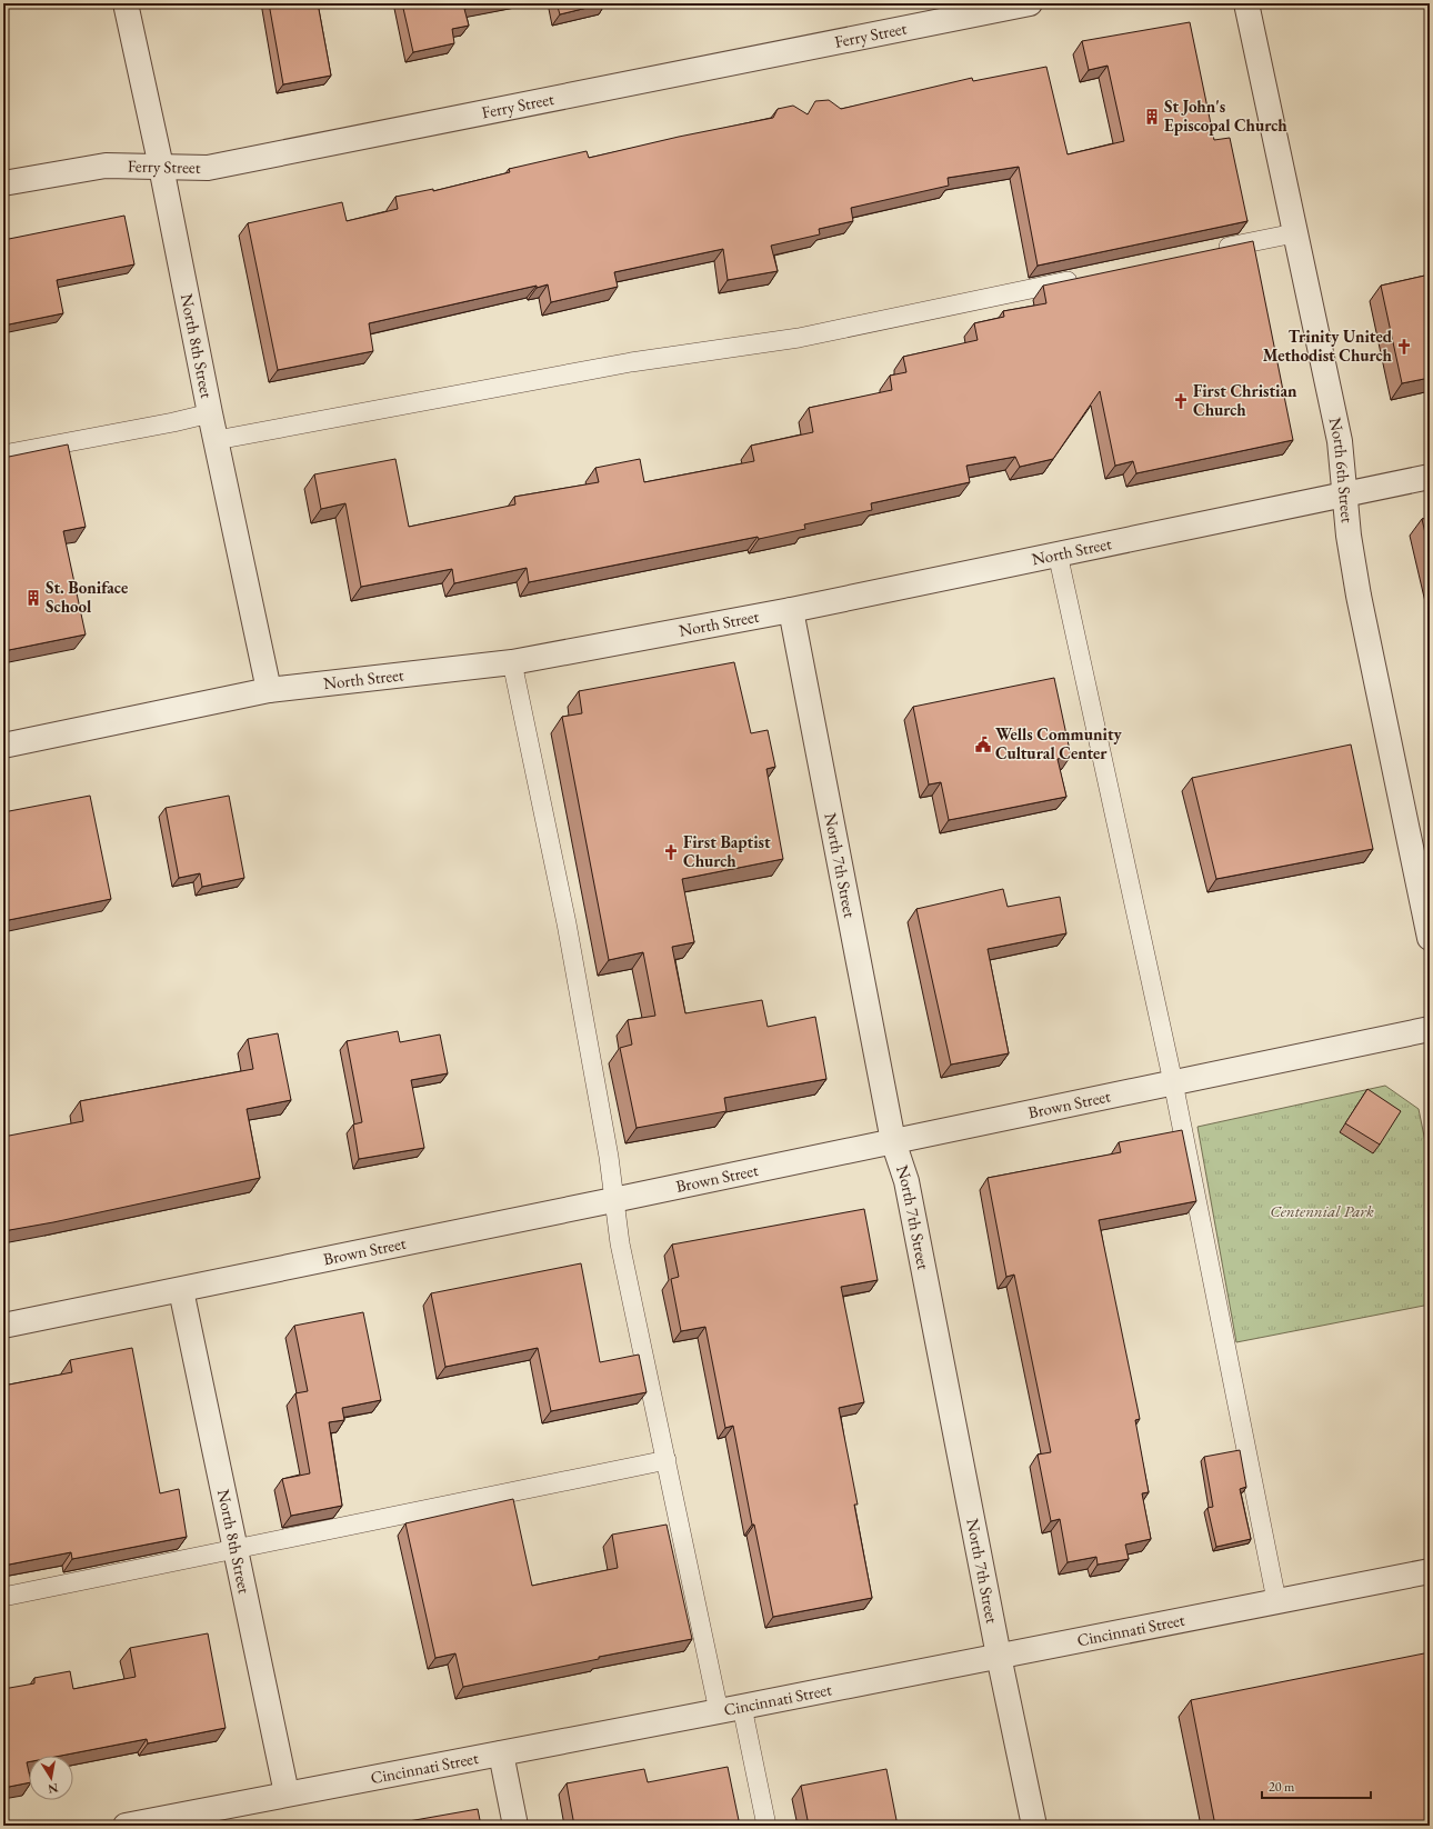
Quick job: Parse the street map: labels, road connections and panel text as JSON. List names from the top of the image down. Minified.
{"streets":{"street":["Ferry Street","North 8th Street","North 6th Street","North Street","North 7th Street","Brown Street","Cincinnati Street"]},"crossings":[["Ferry Street","North 8th Street"],["North 8th Street","North Street"],["North 8th Street","Brown Street"],["North 8th Street","Cincinnati Street"],["North 6th Street","North Street"],["North Street","North 7th Street"],["North 7th Street","Brown Street"],["North 7th Street","Cincinnati Street"]],"parks":["Centennial Park"],"places":{"building":["St John's Episcopal Church","St. Boniface School"],"church":["Trinity United Methodist Church","First Christian Church","First Baptist Church"],"public building":["Wells Community Cultural Center"]},"scale_bar":"20 m","north":"bottom"}
